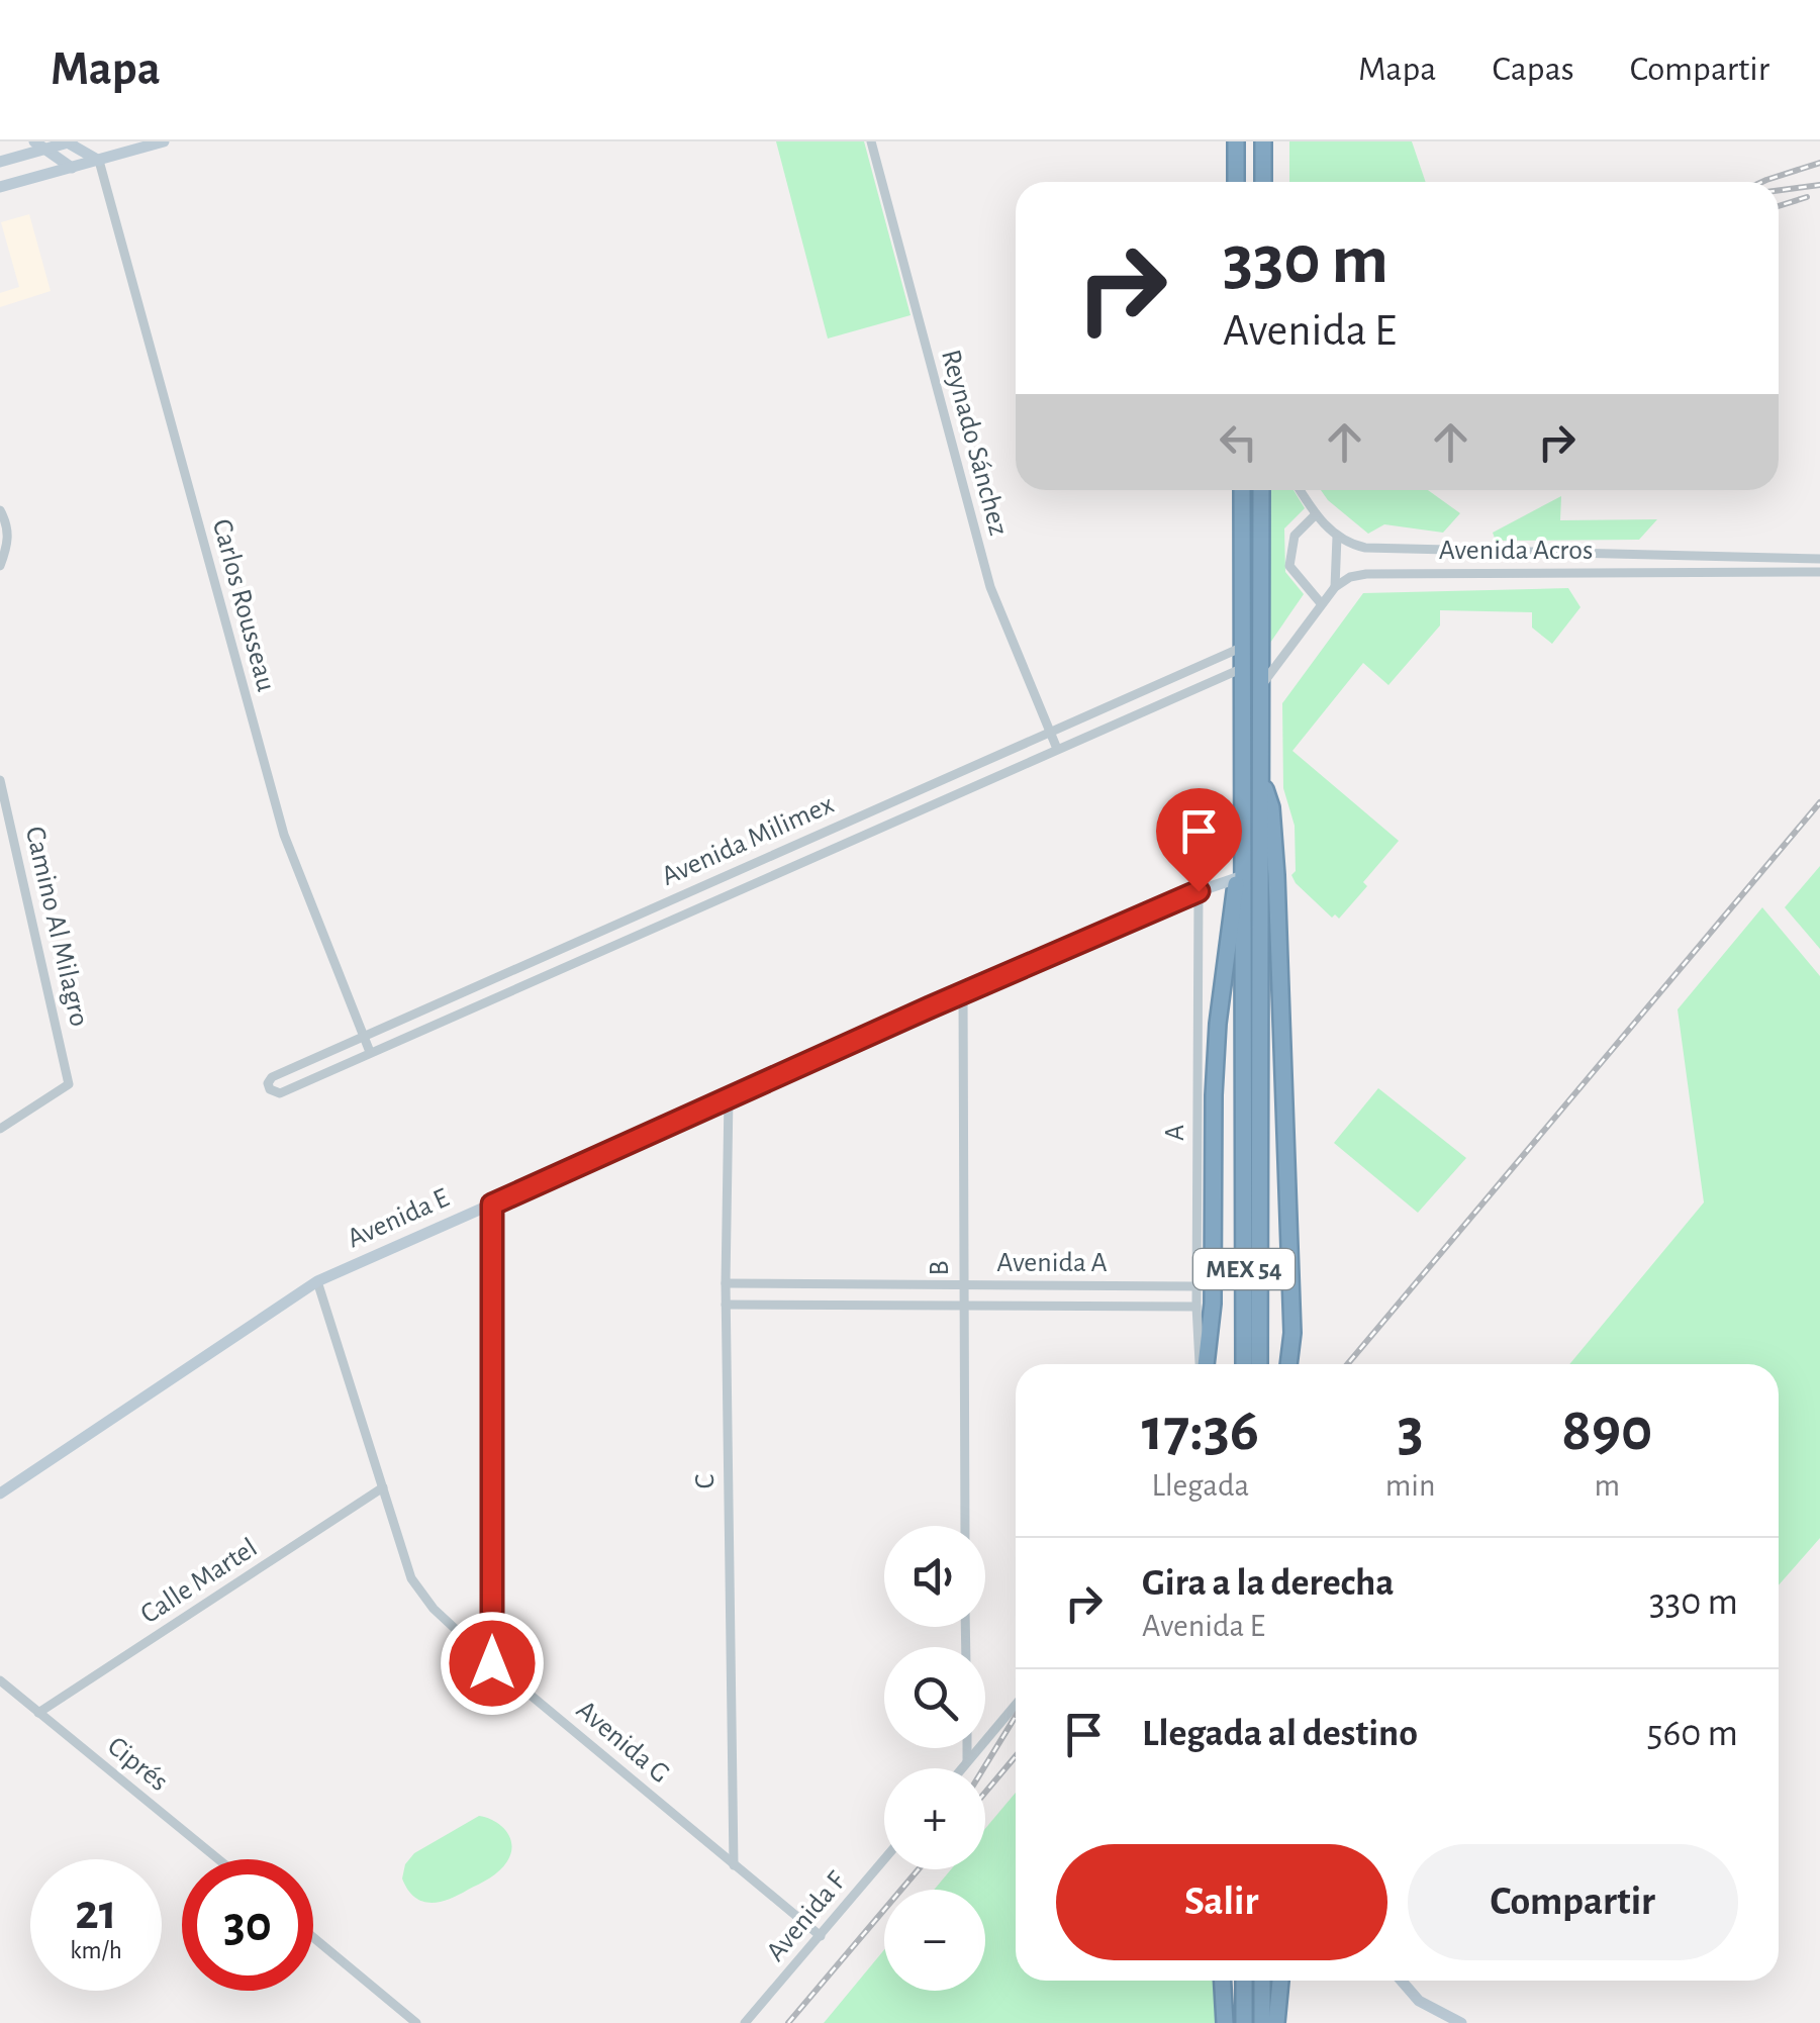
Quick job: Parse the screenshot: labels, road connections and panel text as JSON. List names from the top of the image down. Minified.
{"streets":{"highway":["MEX 54"],"main road":["Avenida E"],"street":["Reynado Sánchez","Avenida Acros","Carlos Rousseau","Avenida Milimex","Camino Al Milagro","A","Avenida A","B","C","Calle Martel","Avenida G","Ciprés","Avenida F"]},"crossings":[["Reynado Sánchez","Avenida Milimex"],["Carlos Rousseau","Avenida Milimex"],["Avenida Milimex","MEX 54"],["A","Avenida E"],["A","Avenida A"],["Avenida E","B"],["Avenida E","C"],["Avenida E","Avenida G"],["Avenida A","B"],["Avenida A","C"],["C","Avenida G"],["Calle Martel","Avenida G"],["Calle Martel","Ciprés"],["Avenida G","Avenida F"]],"page":{"header":"Mapa","nav":["Mapa","Capas","Compartir"],"turn":["330 m","Avenida E"],"eta":["17:36","Llegada","3","min","890","m"],"map_buttons":["+","−"],"list":[{"name":"Gira a la derecha","note":"Avenida E","value":"330 m"},{"name":"Llegada al destino","value":"560 m"}],"buttons":["Salir","Compartir"],"speed":"21 km/h","limit":"30"}}
